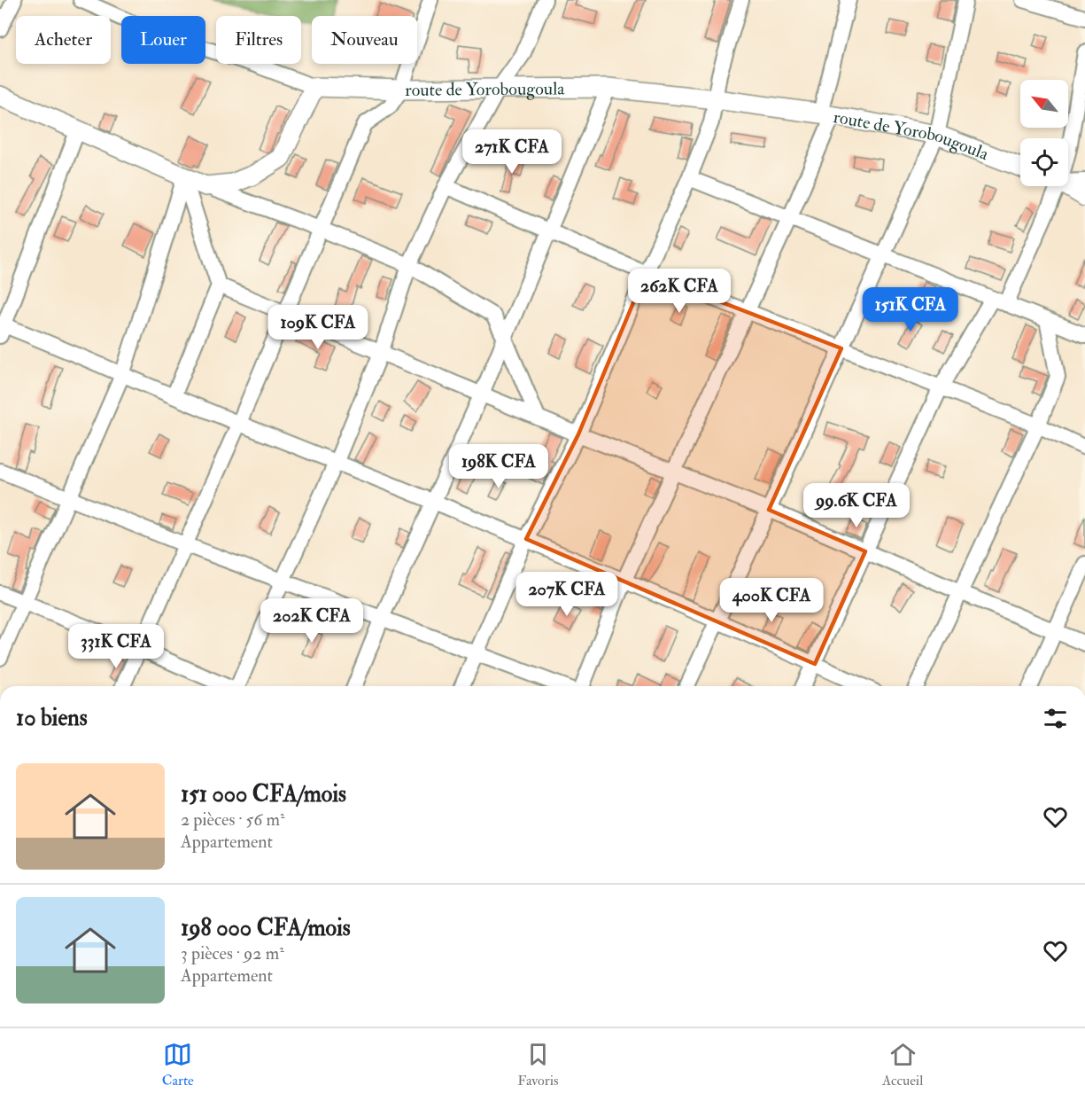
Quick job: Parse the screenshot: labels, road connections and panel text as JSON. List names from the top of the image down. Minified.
{"streets":{"main road":["route de Yorobougoula"]},"north":"top left","page":{"chip":["Acheter","Louer","Filtres","Nouveau"],"price":["271K CFA","262K CFA","151K CFA","109K CFA","198K CFA","99.6K CFA","207K CFA","400K CFA","202K CFA","331K CFA"],"heading":"10 biens","list":[{"name":"151 000 CFA/mois","note":"2 pièces · 56 m² · Appartement"},{"name":"198 000 CFA/mois","note":"3 pièces · 92 m² · Appartement"}],"tabs":["Carte","Favoris","Accueil"]}}
